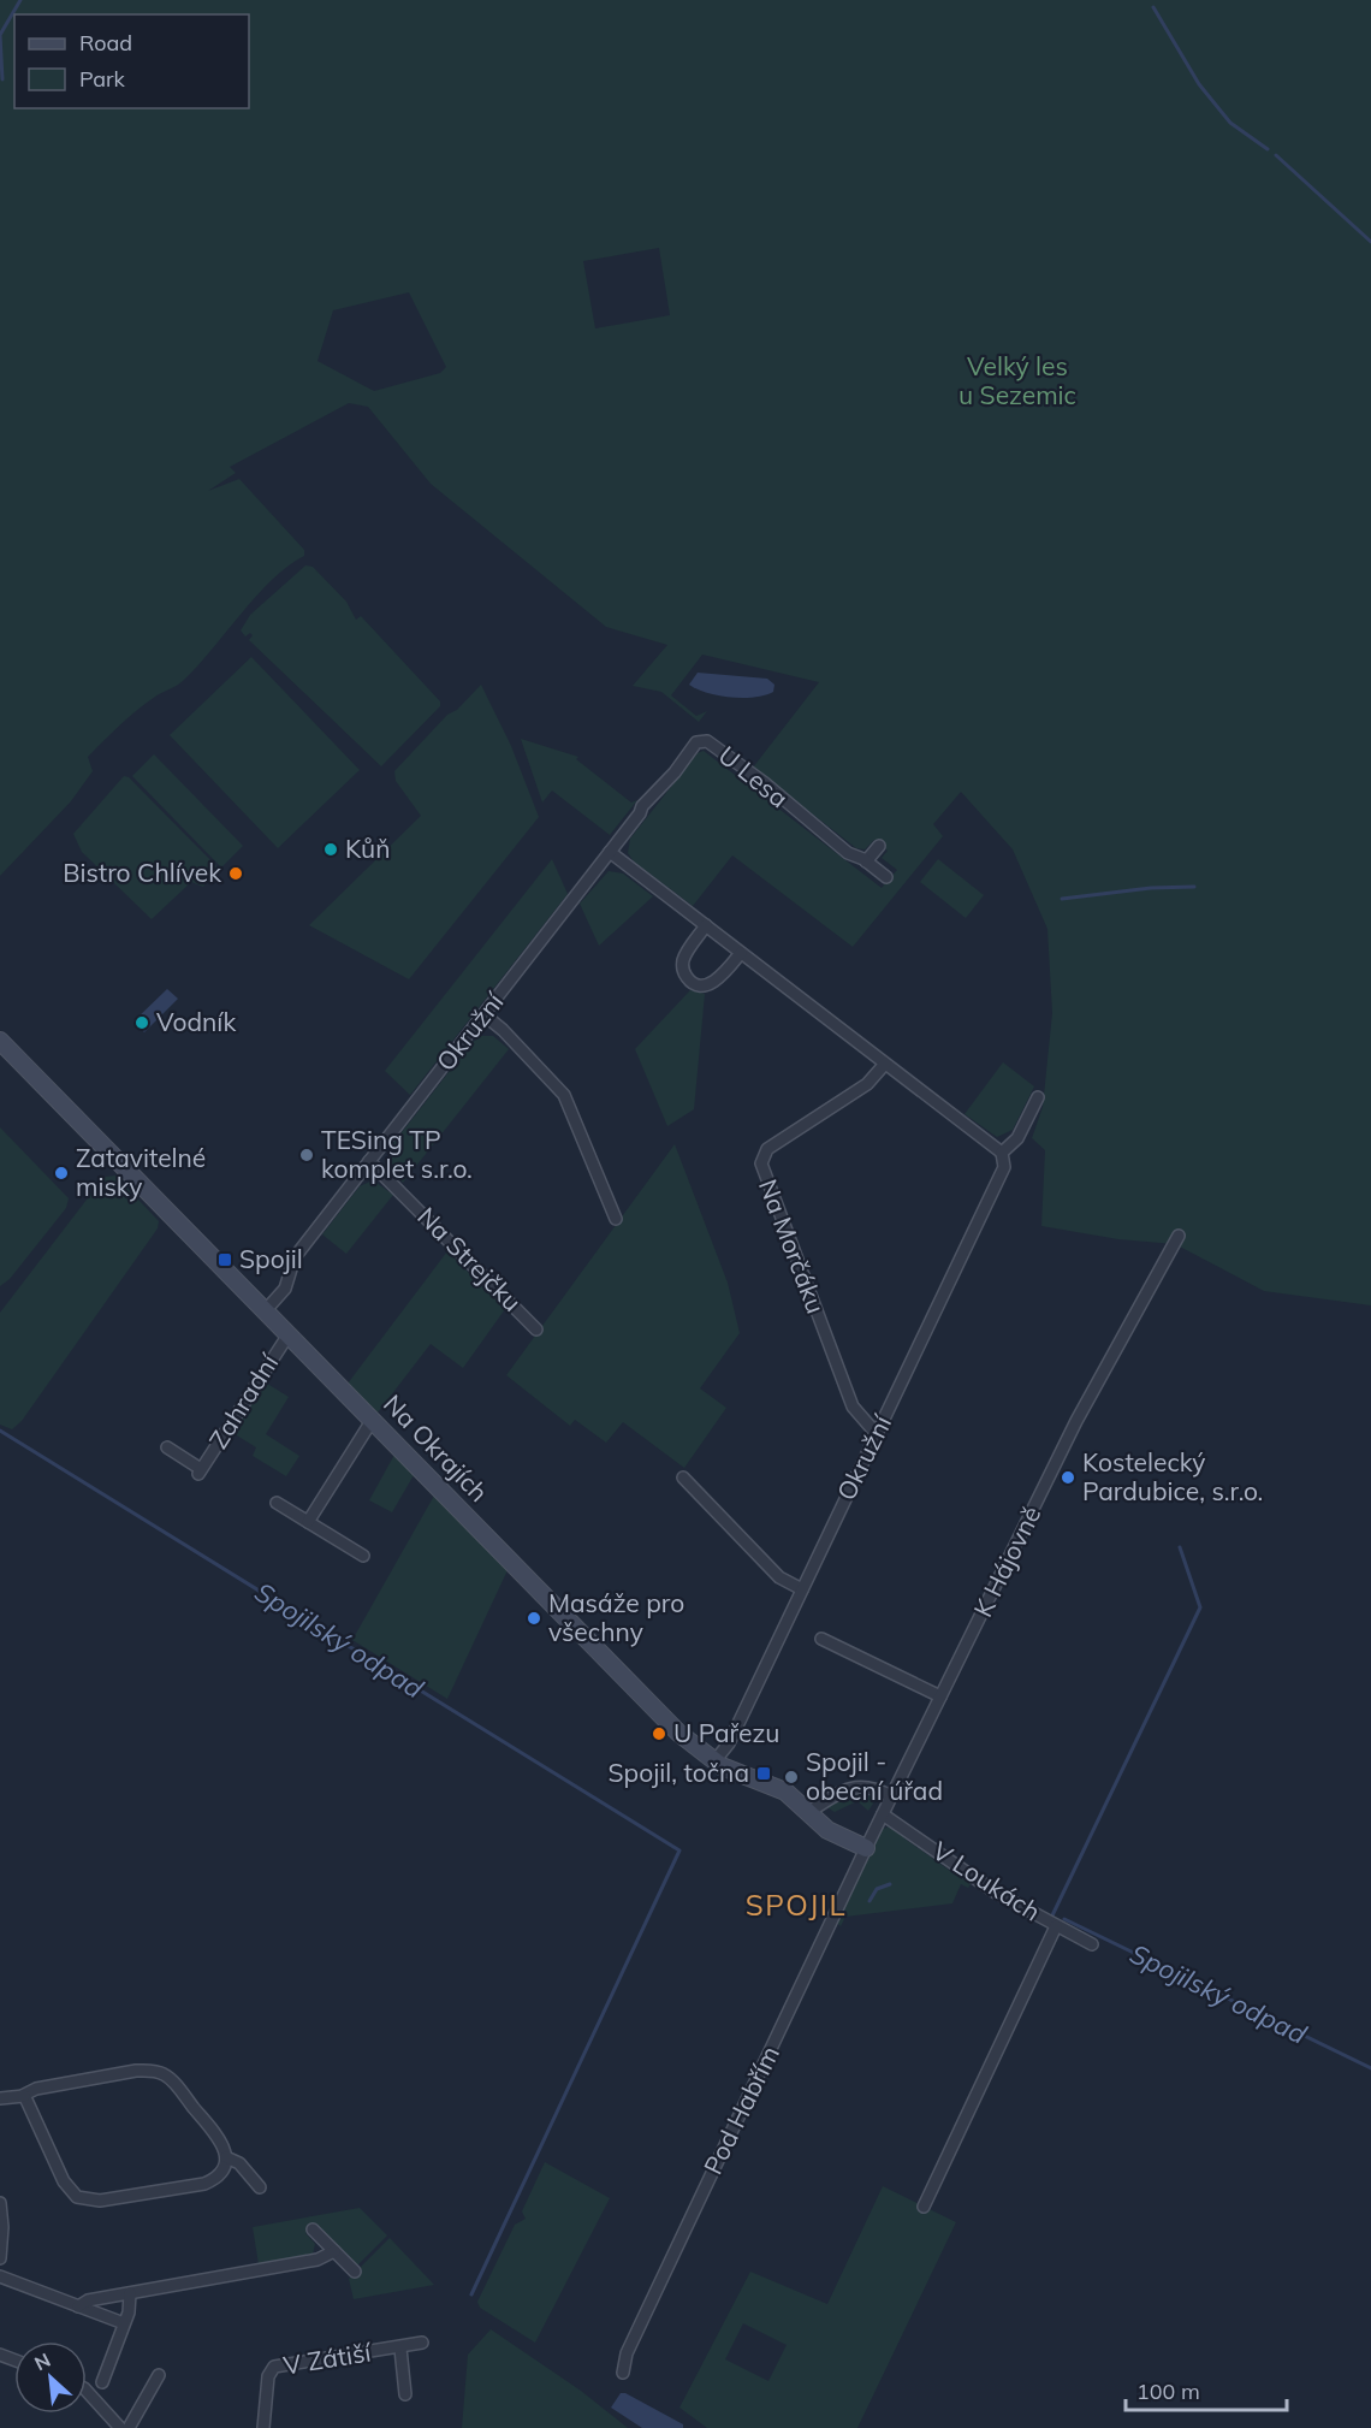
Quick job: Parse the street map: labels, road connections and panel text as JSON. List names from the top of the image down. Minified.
{"streets":{"street":["U Lesa","Okružní","Na Morčáku","Na Strejčku","Zahradní","Na Okrajích","K Hájovně","V Loukách","Pod Habřím","V Zátiší"]},"crossings":[["U Lesa","Okružní"],["Okružní","Na Morčáku"],["Okružní","Na Strejčku"],["Okružní","Na Okrajích"],["Zahradní","Na Okrajích"],["Na Okrajích","K Hájovně"],["Na Okrajích","Pod Habřím"],["K Hájovně","V Loukách"],["K Hájovně","Pod Habřím"]],"districts":["SPOJIL"],"water":["Spojilský odpad"],"parks":["Velký les u Sezemic"],"places":{"other":["Kůň","Bistro Chlívek","Vodník","TESing TP komplet s.r.o.","Zatavitelné misky","Kostelecký Pardubice, s.r.o.","Masáže pro všechny","U Pařezu","Spojil - obecní úřad"],"transit":["Spojil","Spojil, točna"]},"legend":["Road","Park"],"scale_bar":"100 m","north":"top left"}
